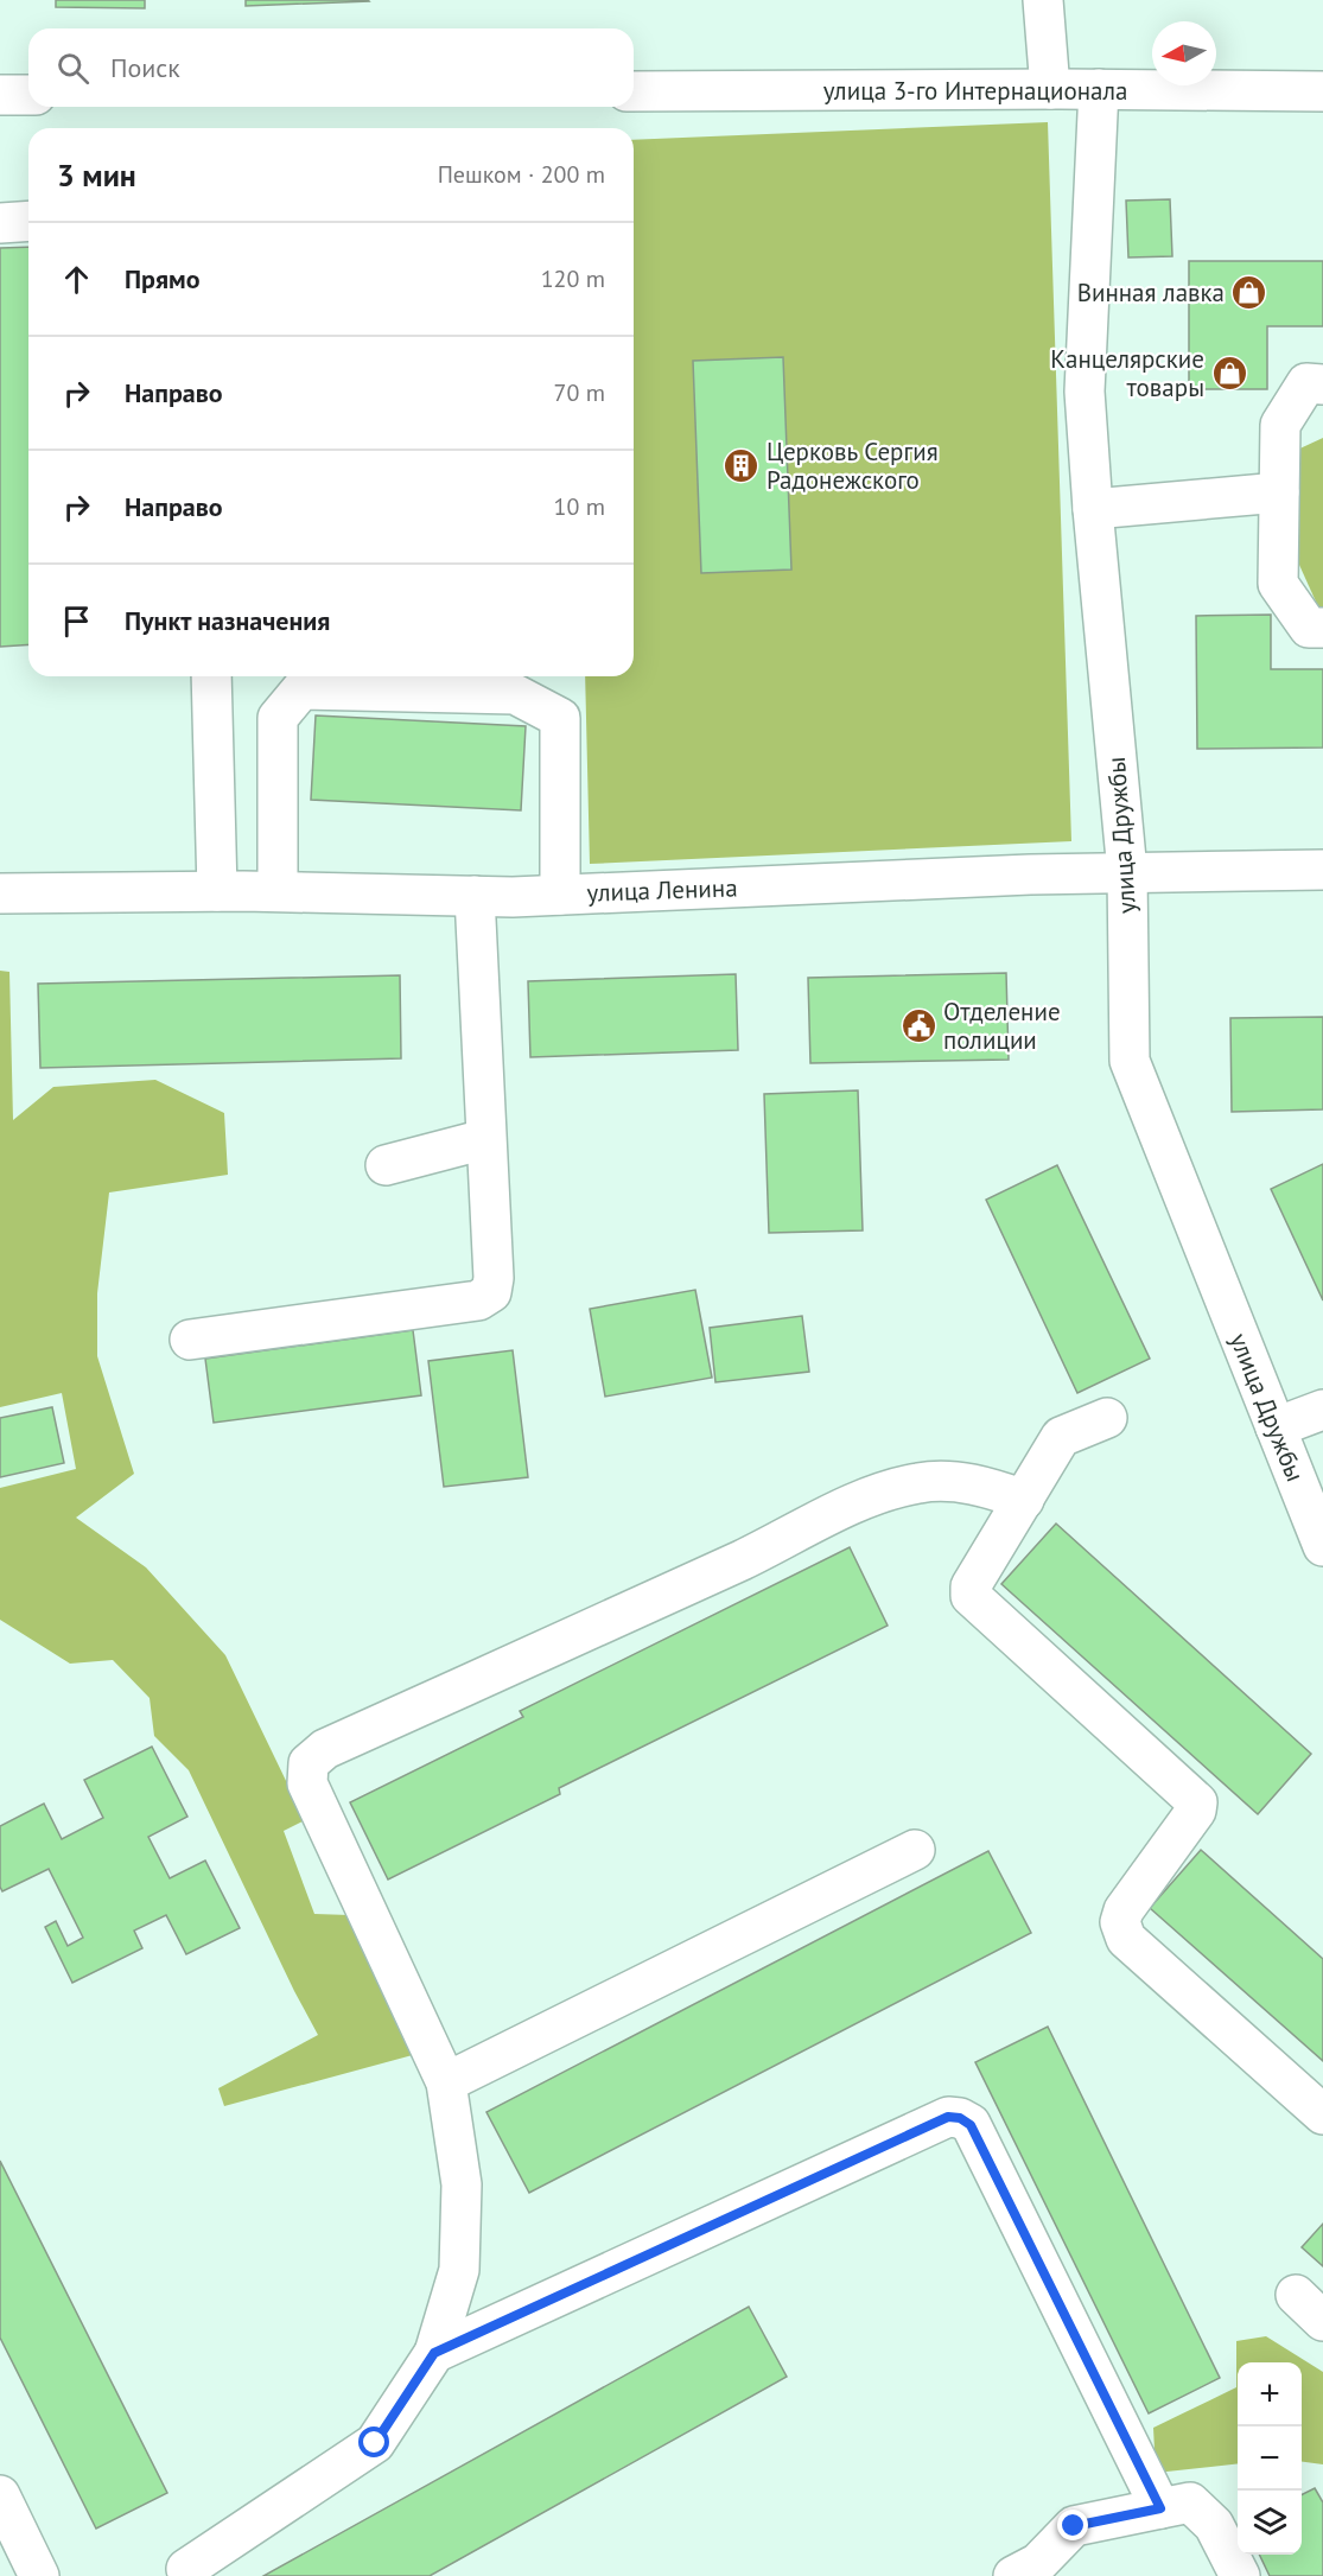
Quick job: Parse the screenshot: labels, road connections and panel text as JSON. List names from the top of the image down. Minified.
{"streets":{"street":["улица 3-го Интернационала","улица Дружбы","улица Ленина"]},"crossings":[["улица 3-го Интернационала","улица Дружбы"],["улица Дружбы","улица Ленина"]],"places":{"shop":["Винная лавка","Канцелярские товары"],"building":["Церковь Сергия Радонежского"],"public building":["Отделение полиции"]},"north":"left","page":{"search":"Поиск","heading":["3 мин","Пешком · 200 m"],"list":[["Прямо","120 m"],["Направо","70 m"],["Направо","10 m"],"Пункт назначения"],"map_buttons":["+","−"]}}
